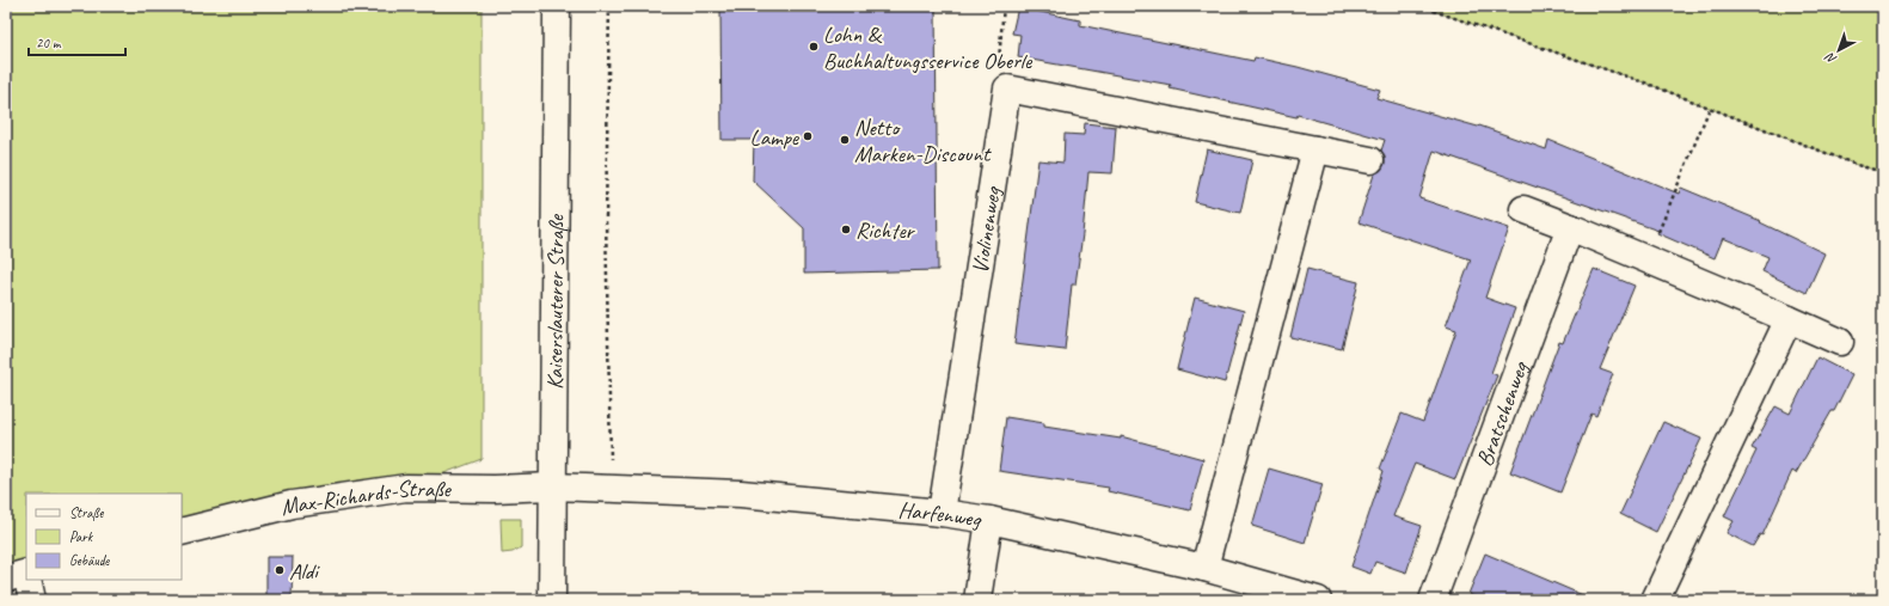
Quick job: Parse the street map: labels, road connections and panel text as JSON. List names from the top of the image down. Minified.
{"streets":{"street":["Violinenweg","Kaiserslauterer Straße","Bratschenweg","Max-Richards-Straße","Harfenweg"]},"crossings":[["Violinenweg","Harfenweg"],["Kaiserslauterer Straße","Max-Richards-Straße"],["Kaiserslauterer Straße","Harfenweg"],["Max-Richards-Straße","Harfenweg"]],"places":["Lohn & Buchhaltungsservice Oberle","Lampe","Netto Marken-Discount","Richter","Aldi"],"legend":["Straße","Park","Gebäude"],"scale_bar":"20 m","north":"bottom left"}
